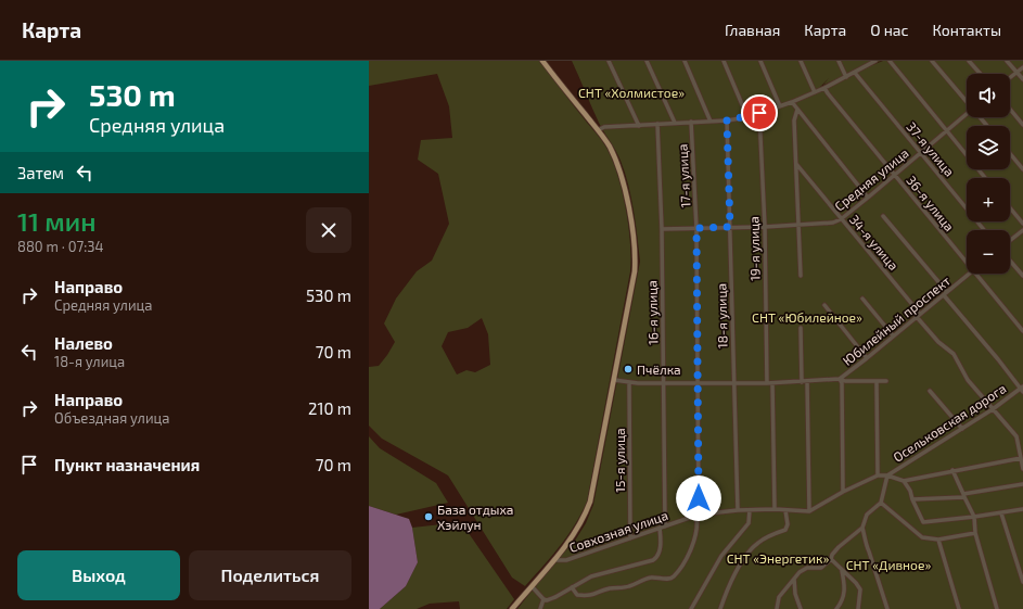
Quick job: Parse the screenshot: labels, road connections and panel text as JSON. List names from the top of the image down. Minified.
{"streets":{"street":["37-я улица","17-я улица","Средняя улица","36-я улица","34-я улица","19-я улица","16-я улица","18-я улица","Юбилейный проспект","Осельковская дорога","15-я улица","Совхозная улица"]},"crossings":[["37-я улица","Средняя улица"],["17-я улица","Средняя улица"],["17-я улица","Юбилейный проспект"],["17-я улица","Совхозная улица"],["Средняя улица","36-я улица"],["Средняя улица","34-я улица"],["Средняя улица","19-я улица"],["Средняя улица","16-я улица"],["Средняя улица","18-я улица"],["34-я улица","Юбилейный проспект"],["34-я улица","Осельковская дорога"],["19-я улица","Юбилейный проспект"],["16-я улица","Юбилейный проспект"],["16-я улица","Совхозная улица"],["18-я улица","Юбилейный проспект"],["18-я улица","Совхозная улица"],["Юбилейный проспект","15-я улица"],["15-я улица","Совхозная улица"]],"parks":["СНТ «Холмистое»","СНТ «Юбилейное»","СНТ «Энергетик»","СНТ «Дивное»"],"places":["Пчёлка","База отдыха Хэйлун"],"page":{"header":"Карта","nav":["Главная","Карта","О нас","Контакты"],"turn":["530 m","Средняя улица"],"map_buttons":["+","−"],"then":"Затем","heading":["11 мин","880 m · 07:34"],"list":[{"name":"Направо","note":"Средняя улица","value":"530 m"},{"name":"Налево","note":"18-я улица","value":"70 m"},{"name":"Направо","note":"Объездная улица","value":"210 m"},{"name":"Пункт назначения","value":"70 m"}],"buttons":["Выход","Поделиться"]}}
